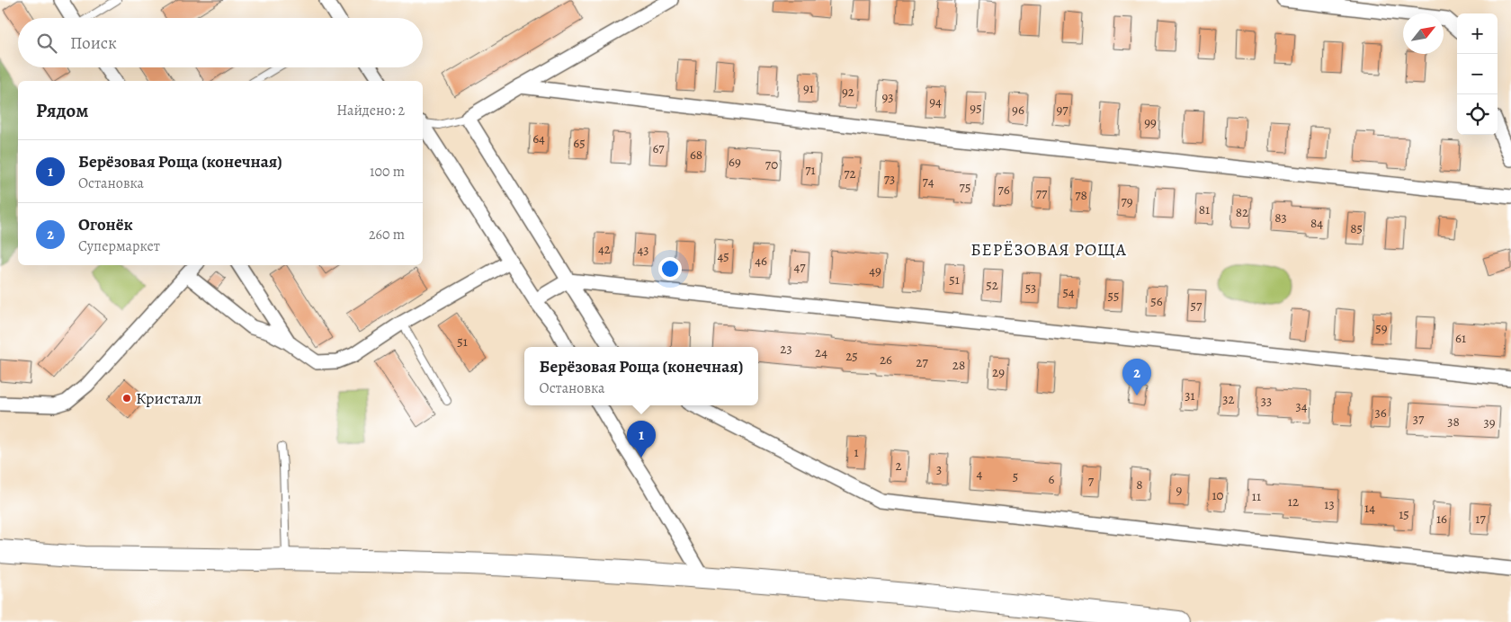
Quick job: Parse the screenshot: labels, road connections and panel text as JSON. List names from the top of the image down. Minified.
{"districts":["БЕРЁЗОВАЯ РОЩА"],"places":["Кристалл"],"house_numbers":["91","92","93","94","95","96","97","99","64","65","67","68","69","70","71","72","73","74","75","76","77","78","79","81","82","83","84","85","42","43","45","46","47","49","51","52","53","54","55","56","57","59","61","51","23","24","25","26","27","28","29","31","32","33","34","36","37","38","39","1","2","3","4","5","6","7","8","9","10","11","12","13","14","15","16","17"],"north":"top right","page":{"map_buttons":["+","−"],"search":"Поиск","heading":["Рядом","Найдено: 2"],"list":[{"mark":"1","name":"Берёзовая Роща (конечная)","note":"Остановка","value":"100 m"},{"mark":"2","name":"Огонёк","note":"Супермаркет","value":"260 m"}],"popup":["Берёзовая Роща (конечная)","Остановка"],"pins":["2","1"]}}
